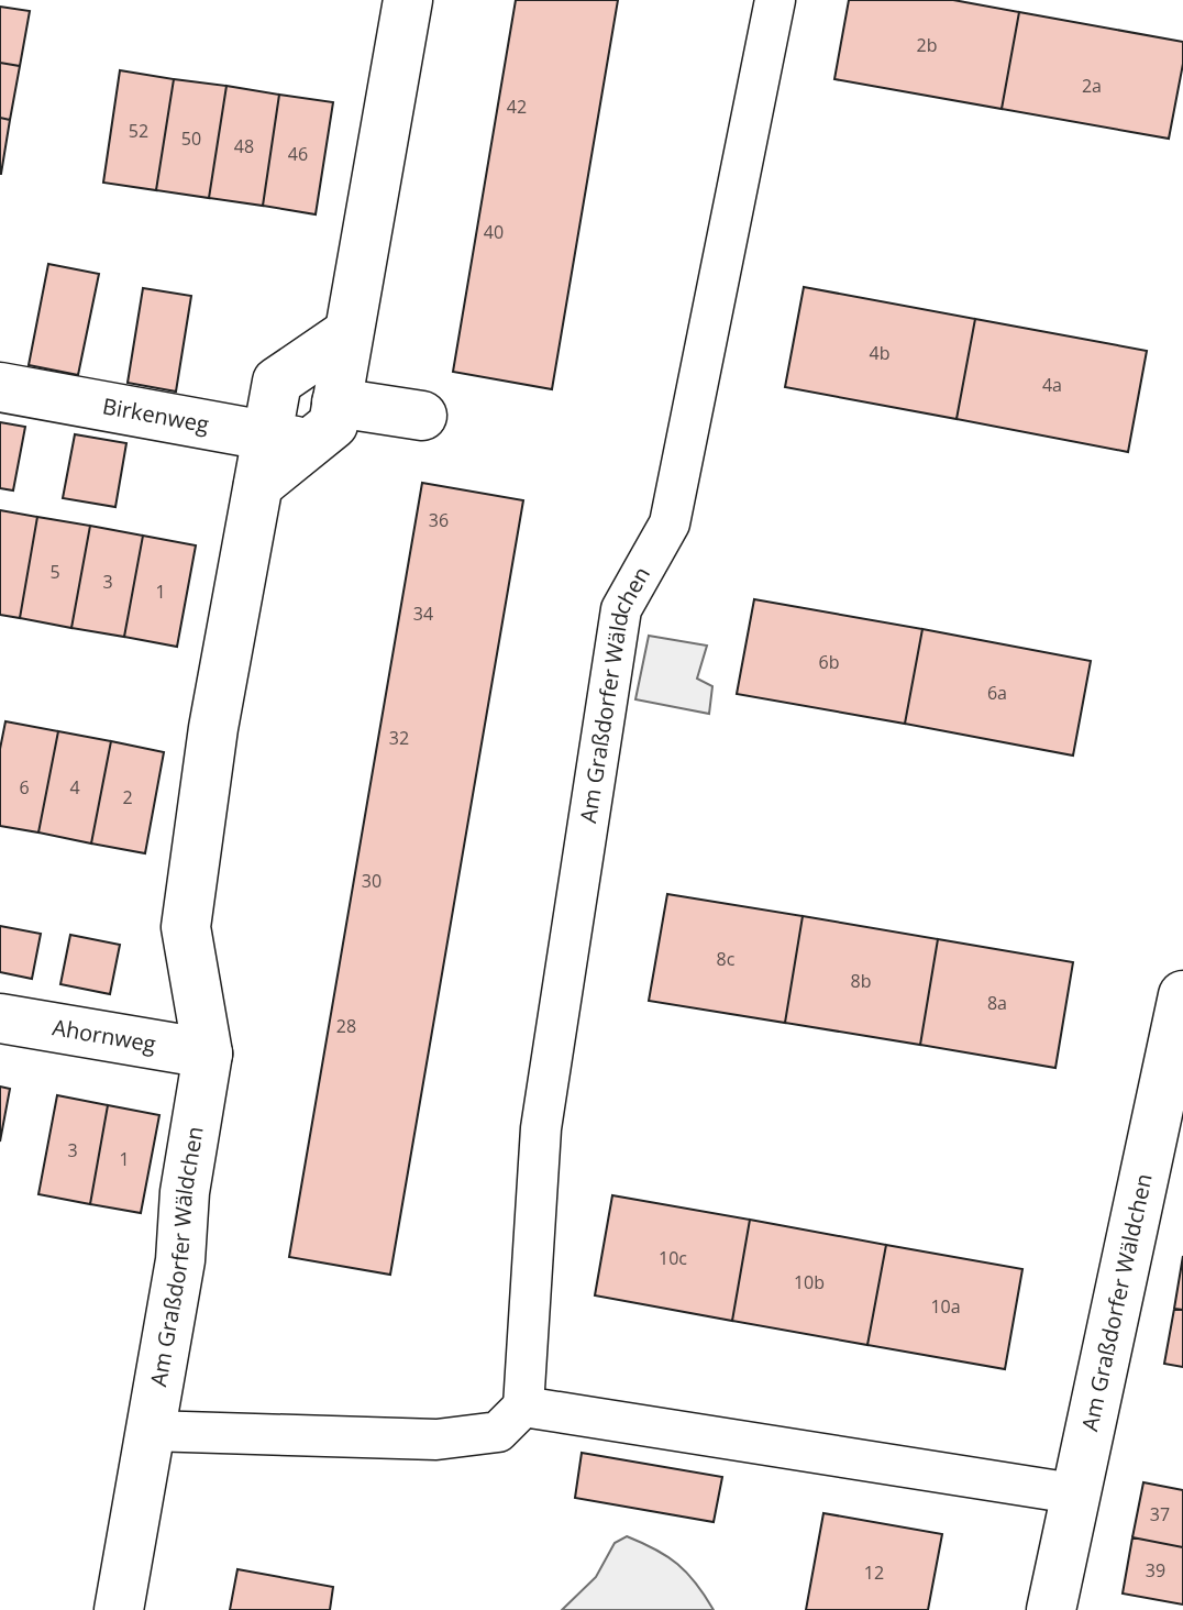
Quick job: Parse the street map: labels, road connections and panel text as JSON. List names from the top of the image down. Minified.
{"streets":{"street":["Birkenweg","Am Graßdorfer Wäldchen","Ahornweg"]},"crossings":[["Birkenweg","Am Graßdorfer Wäldchen"],["Am Graßdorfer Wäldchen","Ahornweg"]],"house_numbers":["2b","2a","42","52","50","48","46","40","4b","4a","36","5","3","1","34","6b","6a","32","6","4","2","30","8c","8b","8a","28","3","1","10c","10b","10a","37","39","12"]}
